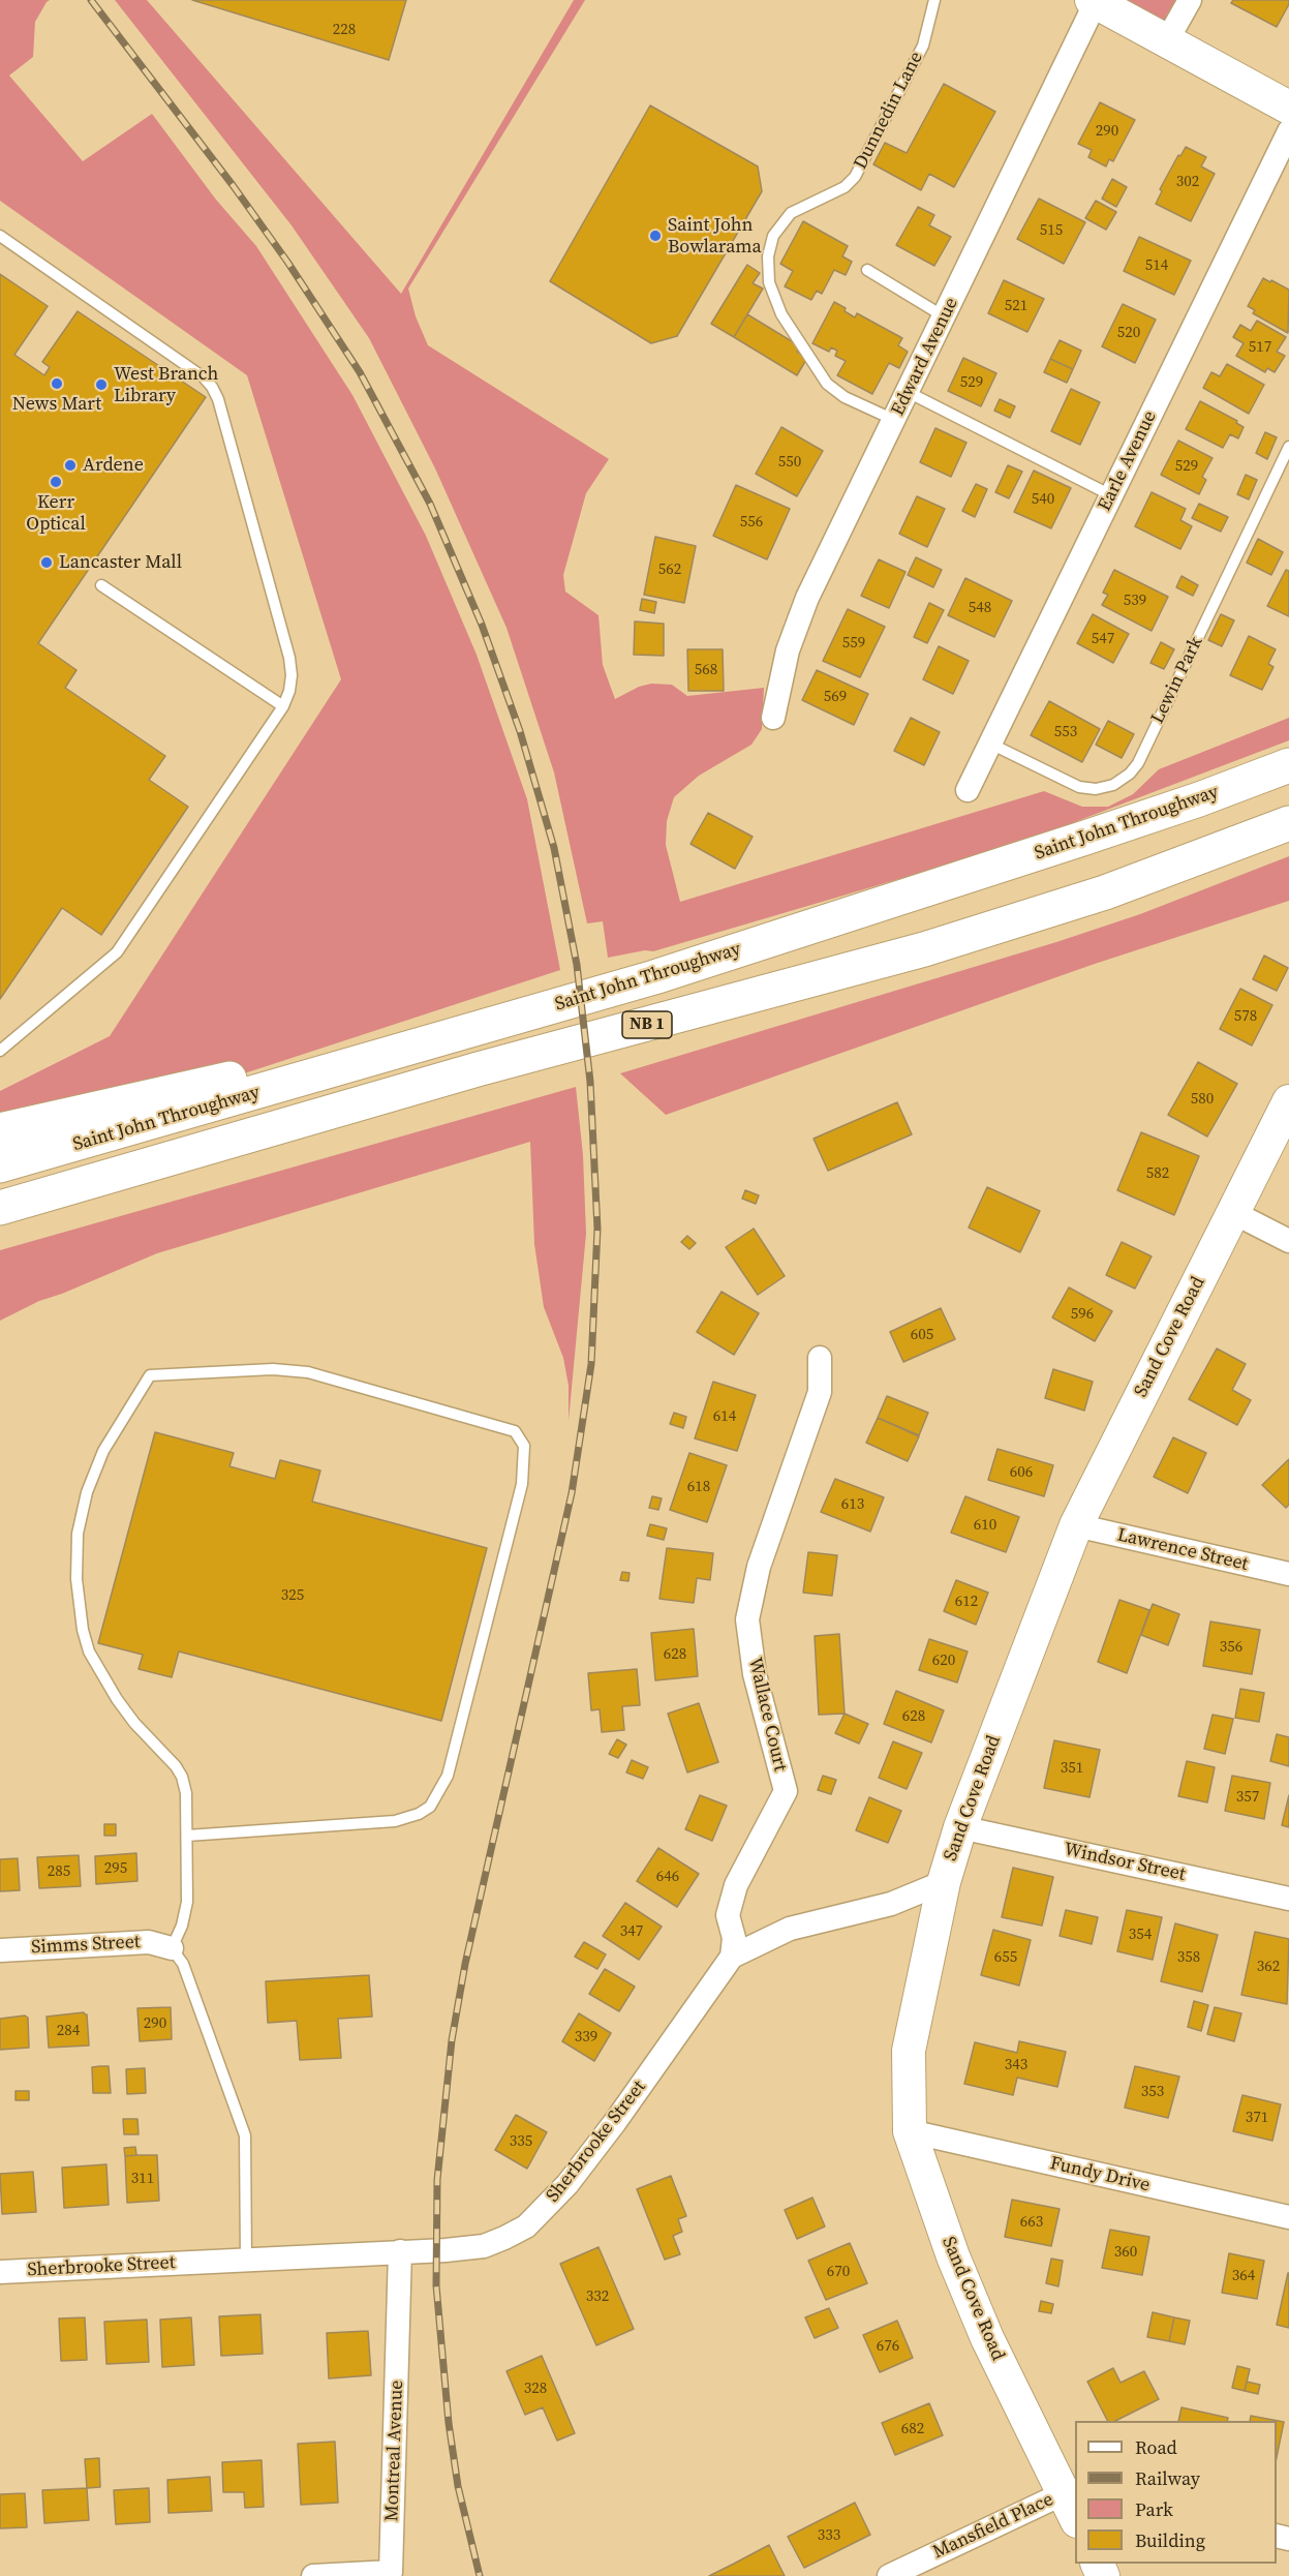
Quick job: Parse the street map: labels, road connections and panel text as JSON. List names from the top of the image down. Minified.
{"streets":{"highway":["Saint John Throughway","NB 1"],"street":["Edward Avenue","Earle Avenue","Sand Cove Road","Lawrence Street","Wallace Court","Windsor Street","Simms Street","Sherbrooke Street","Fundy Drive","Montreal Avenue","Mansfield Place"],"lane":["Dunnedin Lane","Lewin Park"]},"crossings":[["Dunnedin Lane","Edward Avenue"],["Earle Avenue","Lewin Park"],["Sand Cove Road","Lawrence Street"],["Sand Cove Road","Windsor Street"],["Sand Cove Road","Sherbrooke Street"],["Sand Cove Road","Fundy Drive"],["Sand Cove Road","Mansfield Place"],["Wallace Court","Sherbrooke Street"],["Sherbrooke Street","Montreal Avenue"]],"places":["Saint John Bowlarama","News Mart","West Branch Library","Ardene","Kerr Optical","Lancaster Mall"],"house_numbers":["228","290","302","515","514","521","520","517","529","550","529","540","556","562","539","548","547","559","568","569","553","578","580","582","596","605","614","606","618","613","610","325","612","356","628","620","628","351","357","295","285","646","347","354","655","358","362","290","284","339","343","353","371","335","311","663","360","670","364","332","676","328","682","333"],"legend":["Road","Railway","Park","Building"]}
